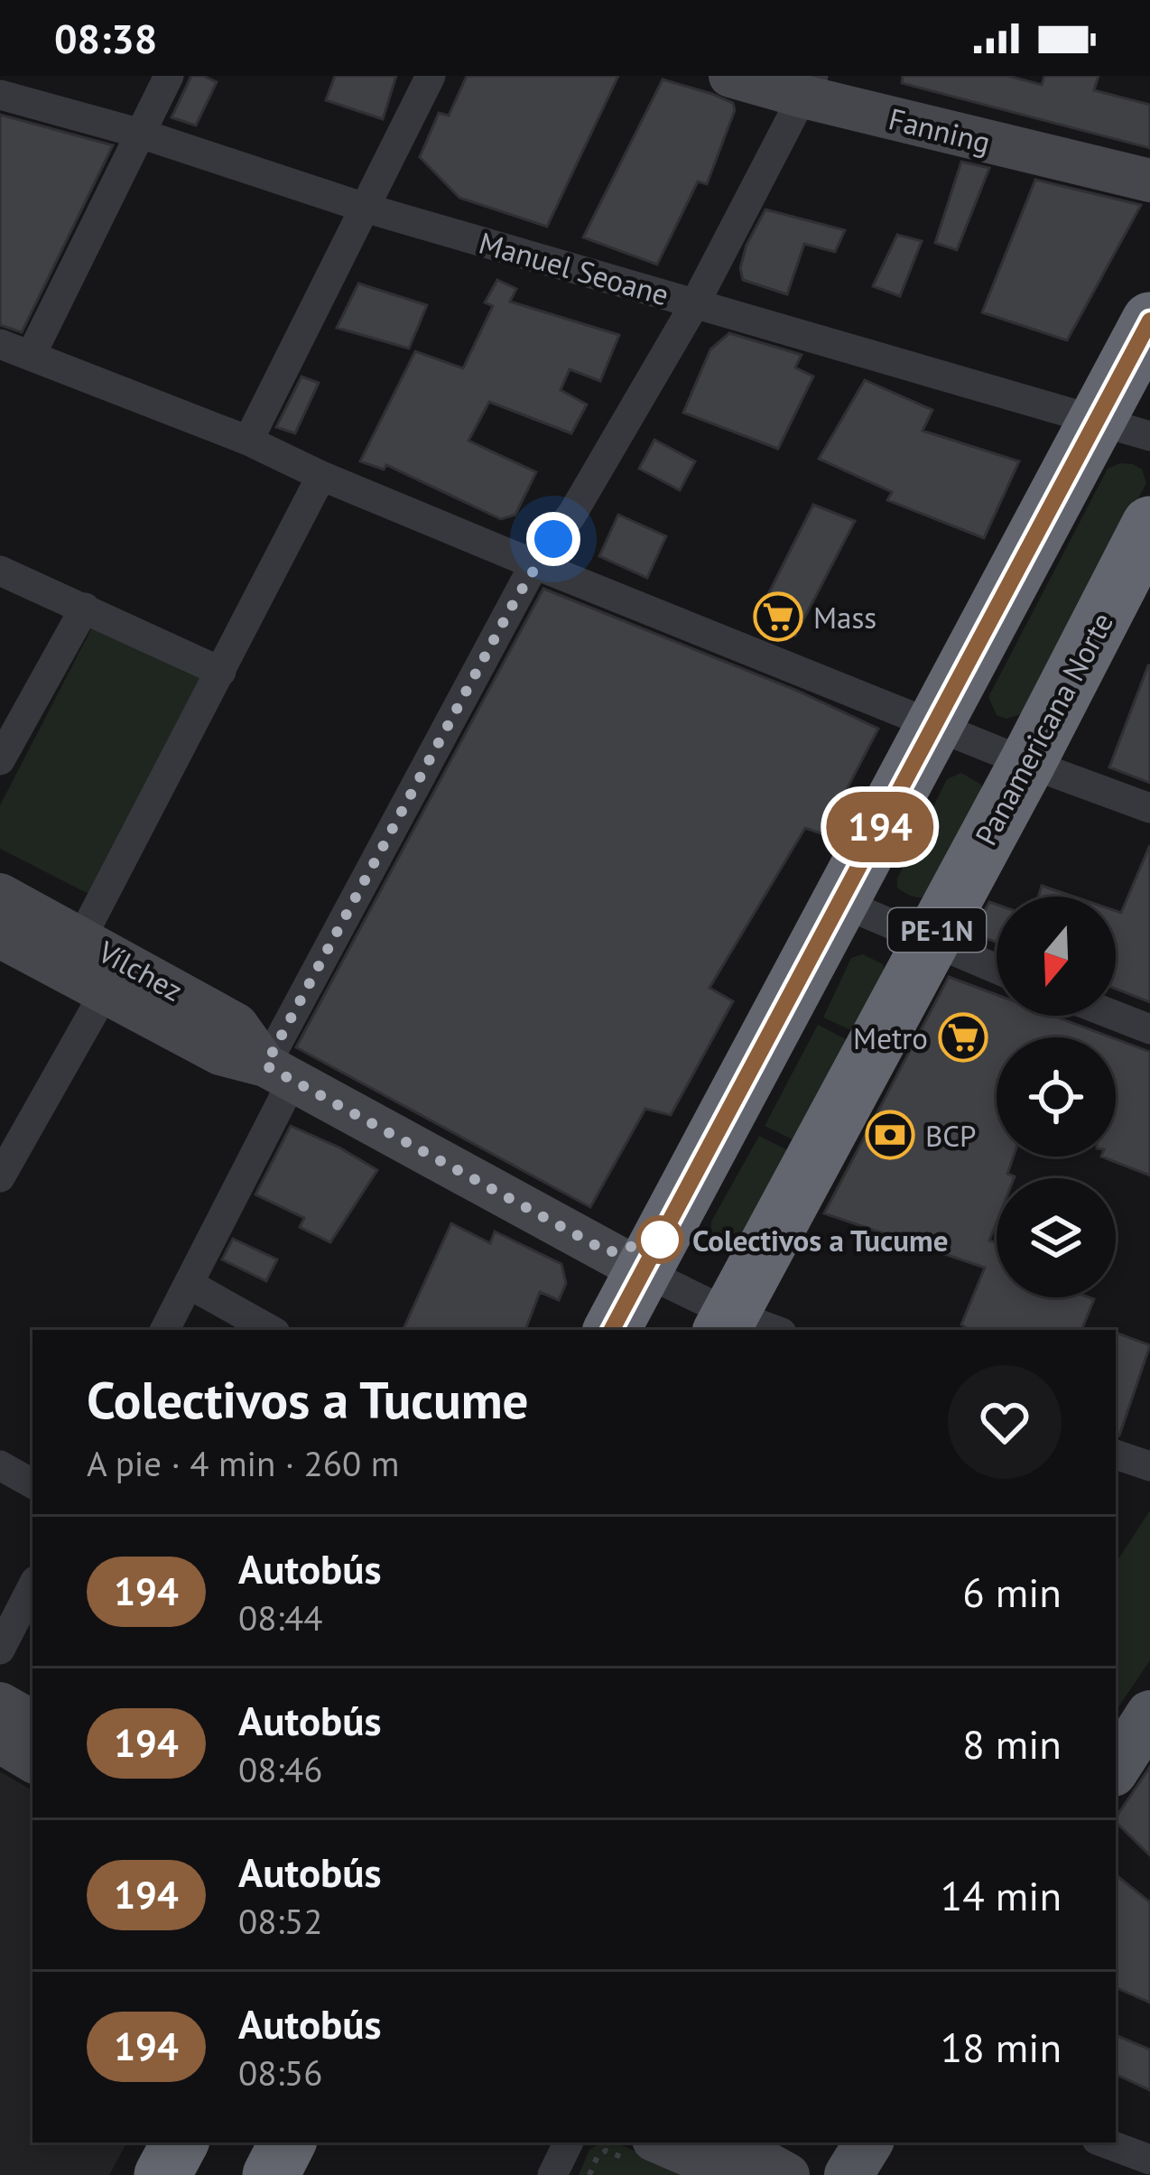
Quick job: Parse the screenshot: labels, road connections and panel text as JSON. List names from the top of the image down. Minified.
{"streets":{"highway":["Panamericana Norte","PE-1N"],"street":["Fanning","Manuel Seoane","Vílchez"]},"places":{"supermarket":["Mass","Metro"],"bank":["BCP"],"other":["Colectivos a Tucume"]},"lines":["bus line 194"],"north":"bottom","page":{"status":"08:38","on_map":"194","heading":["Colectivos a Tucume","A pie · 4 min · 260 m"],"list":[{"mark":"194","name":"Autobús","note":"08:44","value":"6 min"},{"mark":"194","name":"Autobús","note":"08:46","value":"8 min"},{"mark":"194","name":"Autobús","note":"08:52","value":"14 min"},{"mark":"194","name":"Autobús","note":"08:56","value":"18 min"}]}}
